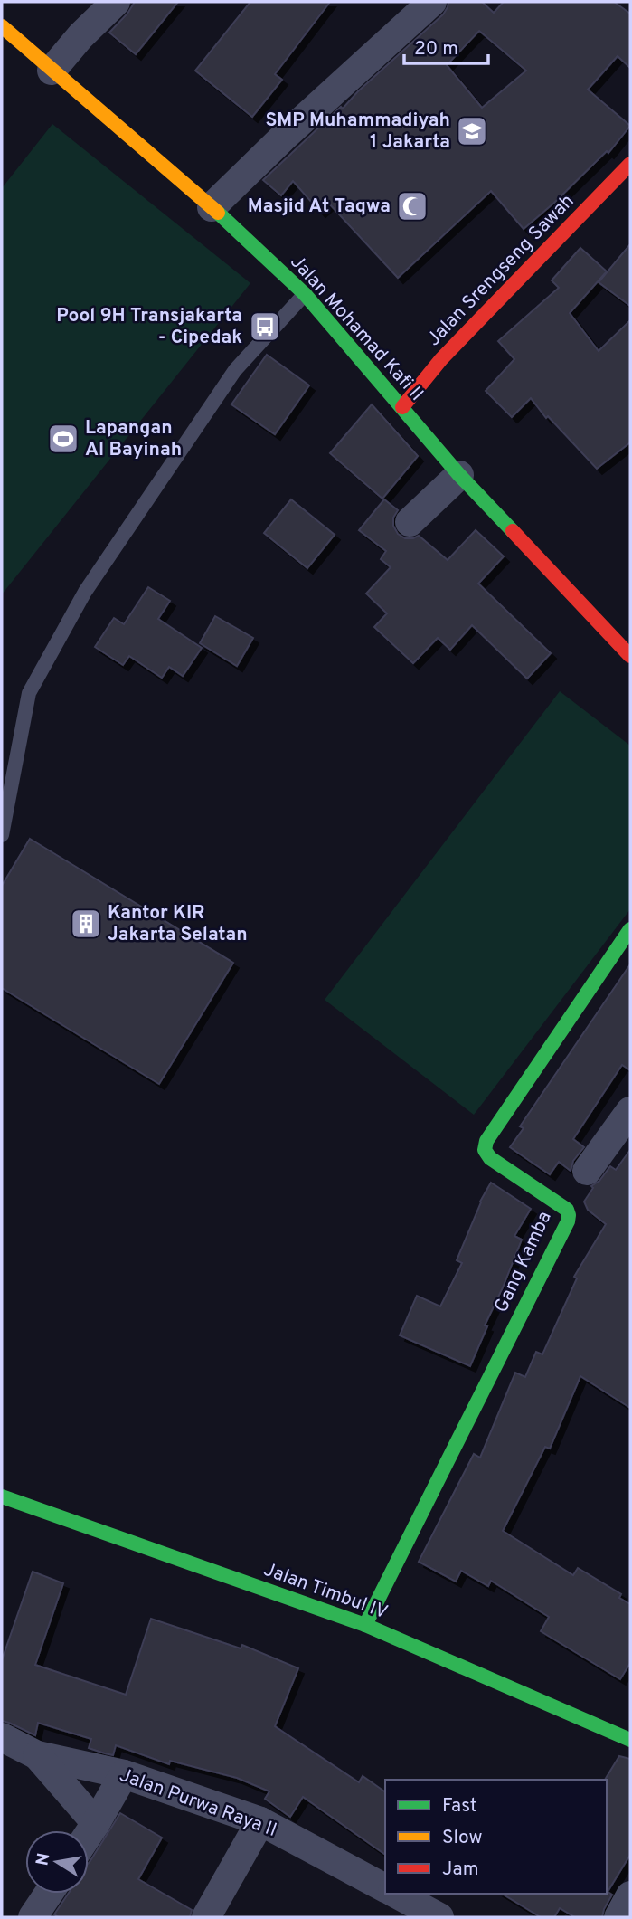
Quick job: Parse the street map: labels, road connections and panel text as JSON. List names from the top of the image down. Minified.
{"streets":{"street":["Jalan Srengseng Sawah","Jalan Mohamad Kafi II","Gang Kamba","Jalan Timbul IV","Jalan Purwa Raya II"]},"crossings":[["Jalan Srengseng Sawah","Jalan Mohamad Kafi II"],["Gang Kamba","Jalan Timbul IV"]],"places":{"school or university":["SMP Muhammadiyah 1 Jakarta"],"mosque":["Masjid At Taqwa"],"bus stop":["Pool 9H Transjakarta - Cipedak"],"sports":["Lapangan Al Bayinah"],"building":["Kantor KIR Jakarta Selatan"]},"legend":["Fast","Slow","Jam"],"scale_bar":"20 m","north":"left"}
